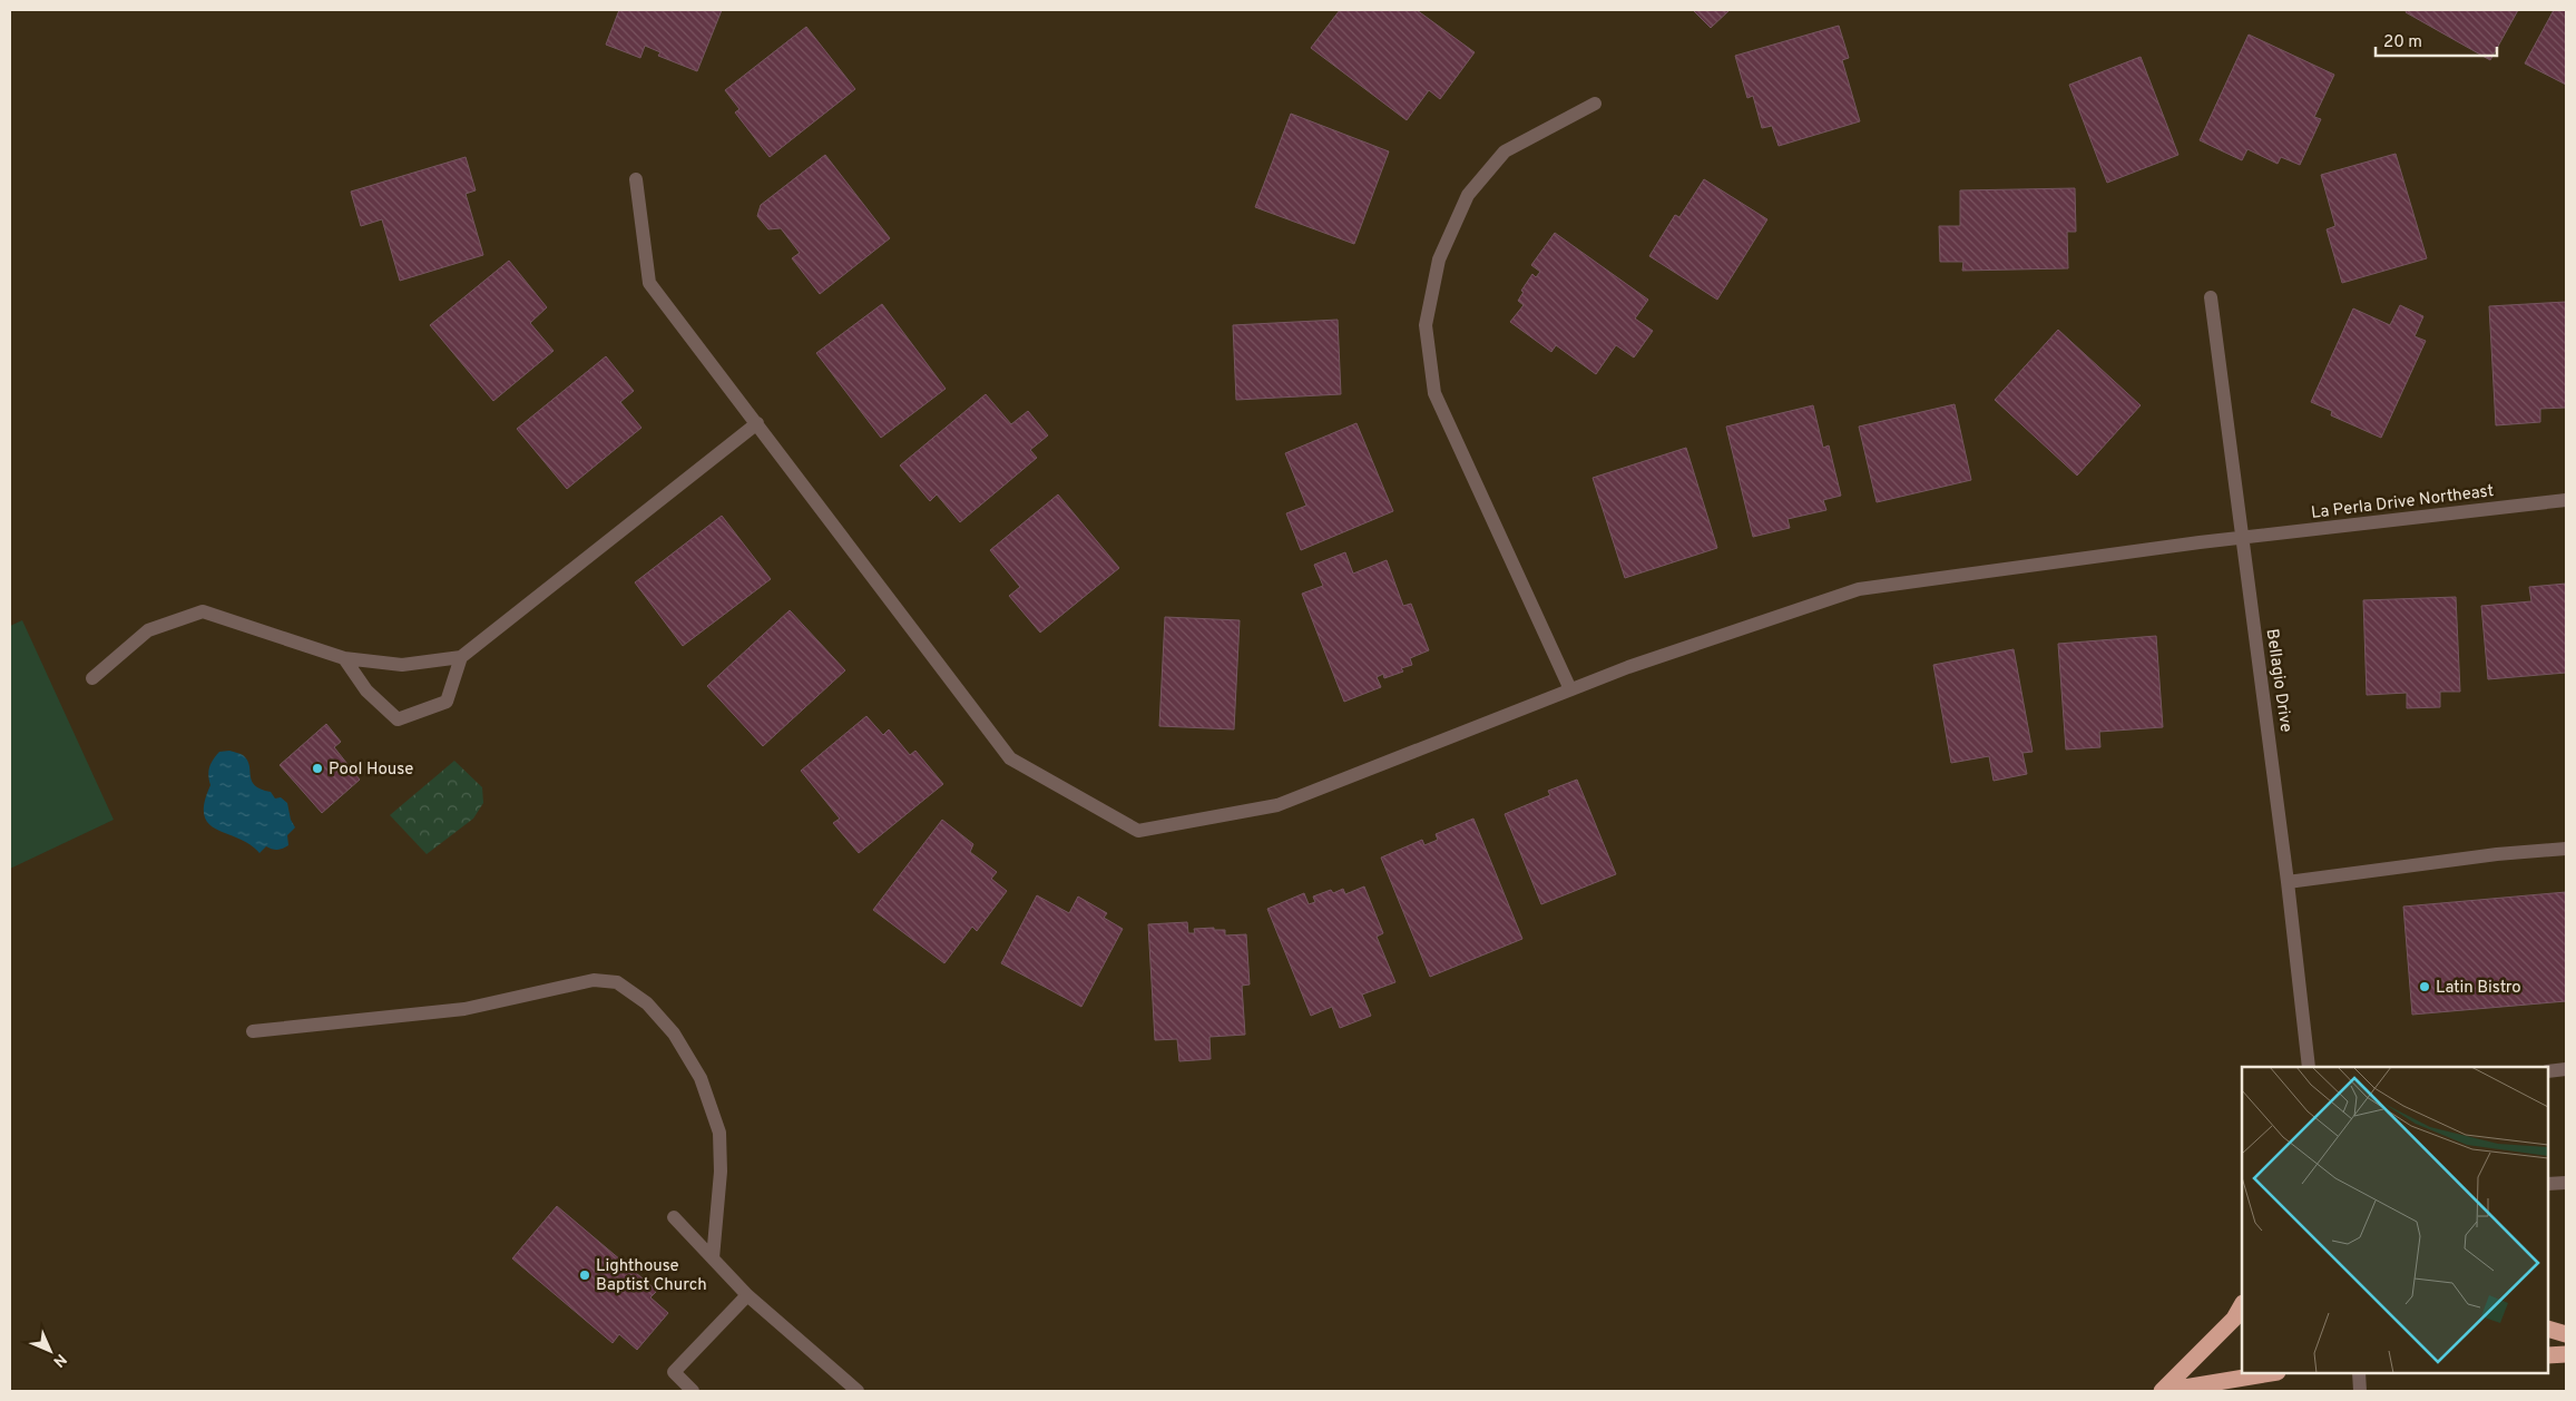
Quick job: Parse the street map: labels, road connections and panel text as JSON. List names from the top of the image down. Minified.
{"streets":{"street":["La Perla Drive Northeast","Bellagio Drive"]},"crossings":[["La Perla Drive Northeast","Bellagio Drive"]],"places":["Pool House","Latin Bistro","Lighthouse Baptist Church"],"scale_bar":"20 m","north":"bottom right"}
